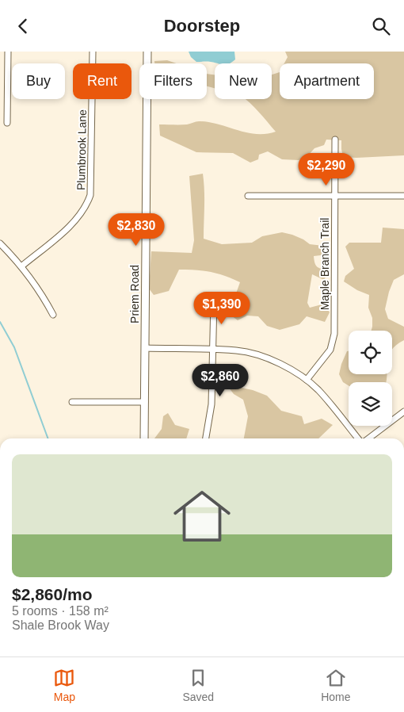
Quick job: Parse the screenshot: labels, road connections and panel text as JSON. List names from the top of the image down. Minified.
{"streets":{"street":["Plumbrook Lane","Maple Branch Trail","Priem Road"]},"page":{"header":"Doorstep","chip":["Buy","Rent","Filters","New","Apartment"],"price":["$2,290","$2,830","$1,390","$2,860"],"list":[{"name":"$2,860/mo","note":"5 rooms · 158 m² · Shale Brook Way"}],"tabs":["Map","Saved","Home"]}}
